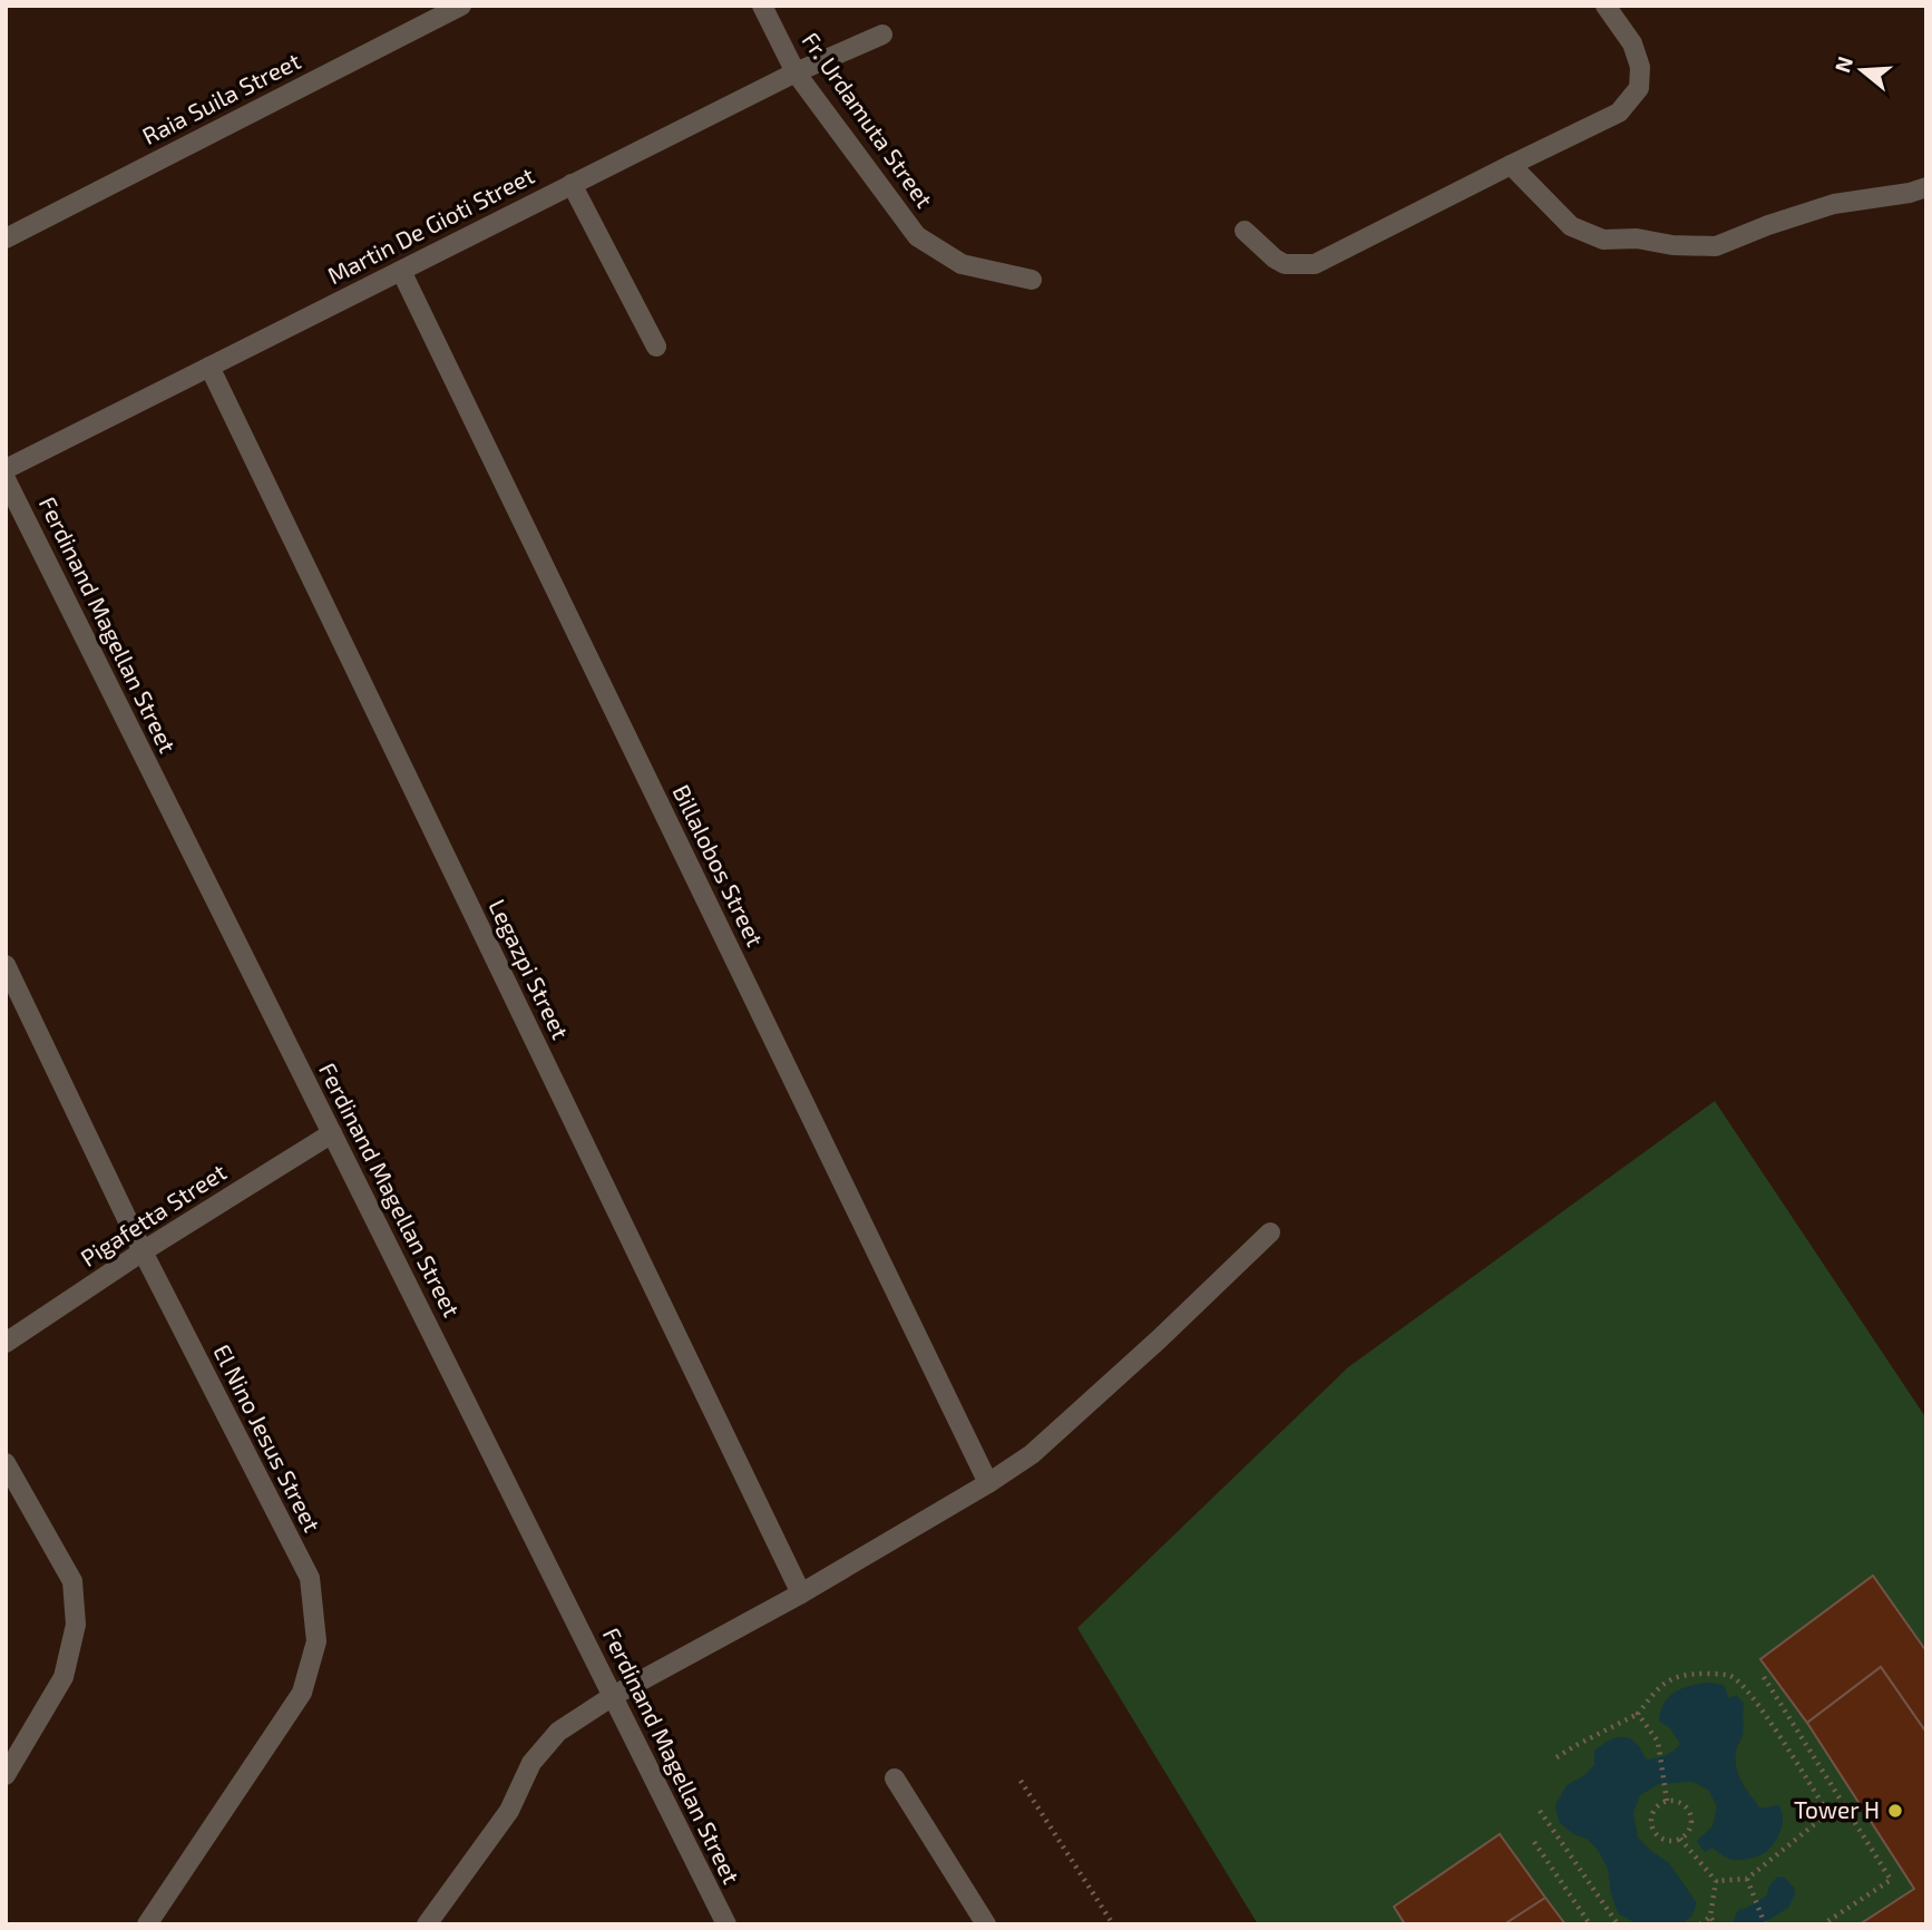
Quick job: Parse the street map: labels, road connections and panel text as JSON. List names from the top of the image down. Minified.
{"streets":{"street":["Raia Suila Street","Fr. Urdamuta Street","Martin De Gioti Street","Ferdinand Magellan Street","Billalobos Street","Legazpi Street","Pigafetta Street","El Nino Jesus Street"]},"crossings":[["Fr. Urdamuta Street","Martin De Gioti Street"],["Martin De Gioti Street","Billalobos Street"],["Martin De Gioti Street","Legazpi Street"],["Ferdinand Magellan Street","Pigafetta Street"],["Pigafetta Street","El Nino Jesus Street"]],"places":["Tower H"],"north":"left"}
